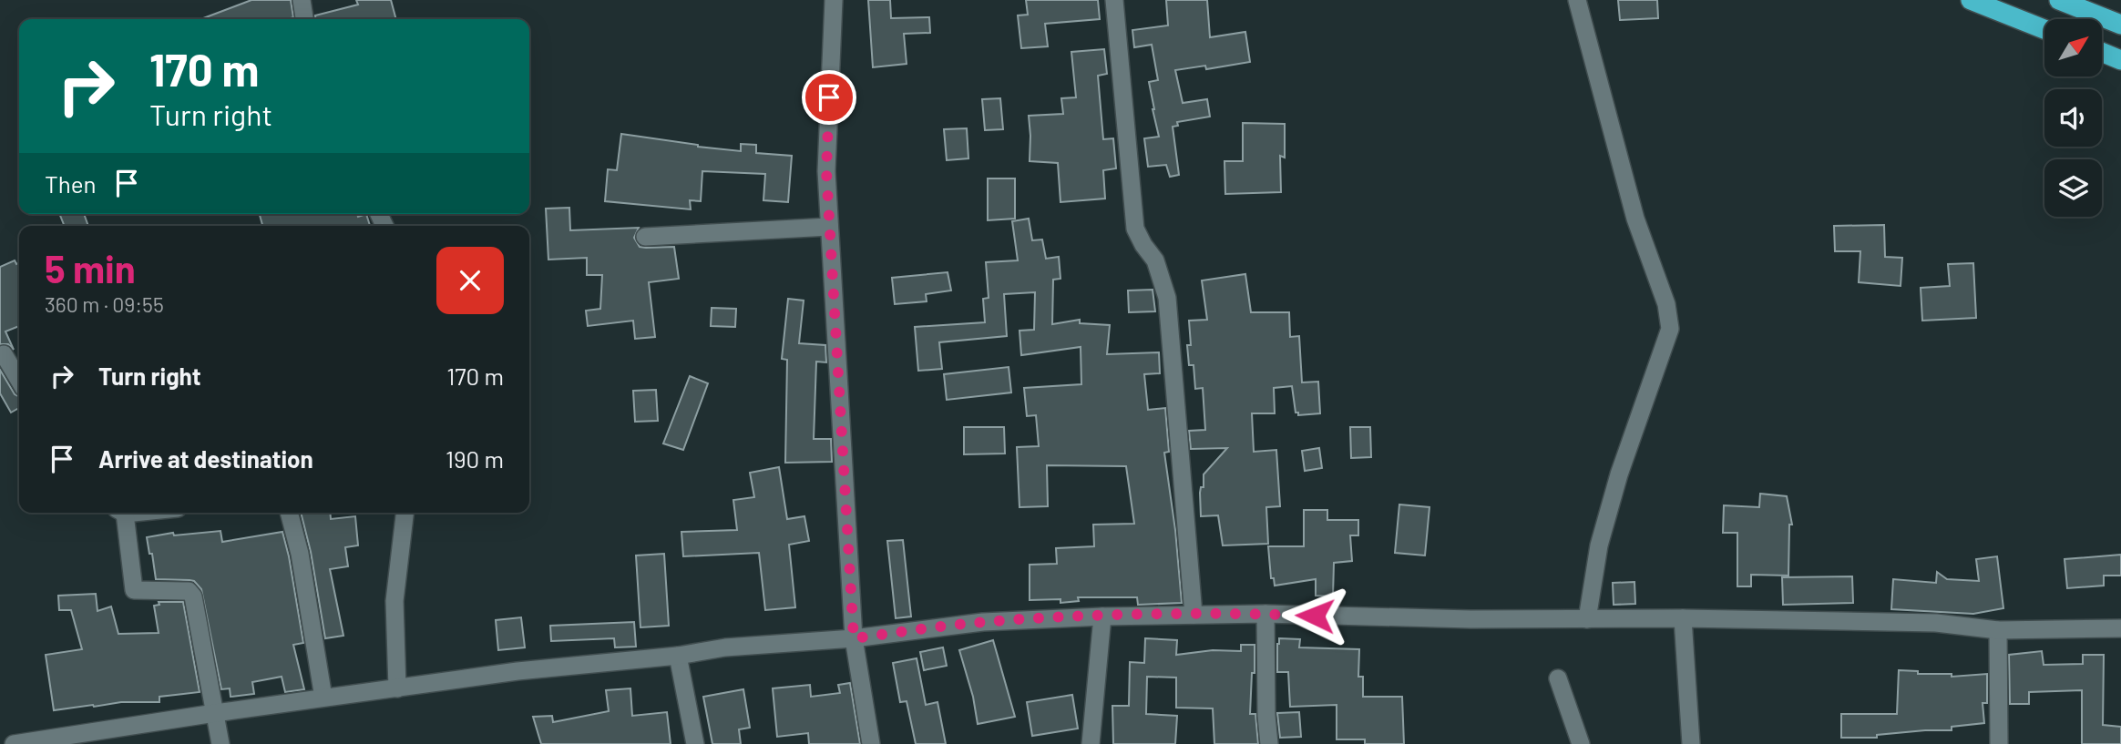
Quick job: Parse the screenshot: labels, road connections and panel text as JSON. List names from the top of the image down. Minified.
{"north":"top right","page":{"turn":["170 m","Turn right"],"then":"Then","heading":["5 min","360 m · 09:55"],"list":[{"name":"Turn right","value":"170 m"},{"name":"Arrive at destination","value":"190 m"}]}}
